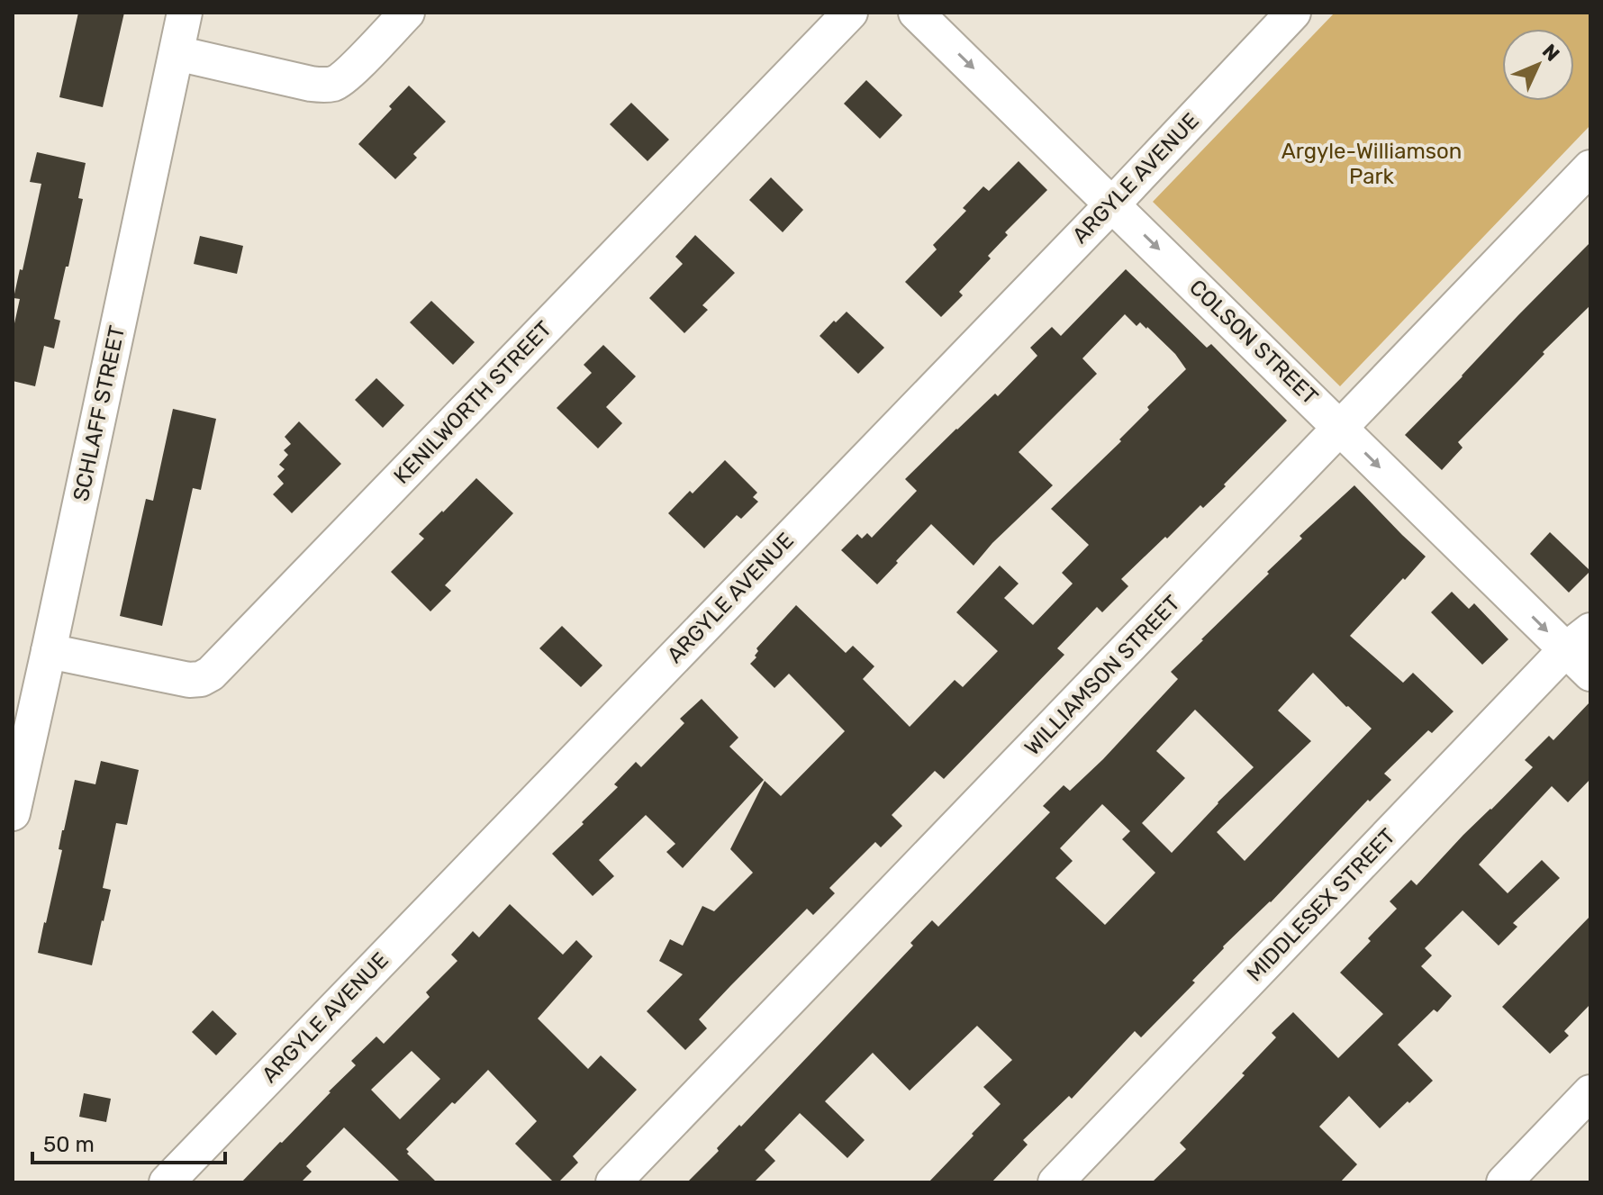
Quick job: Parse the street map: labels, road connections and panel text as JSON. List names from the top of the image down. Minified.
{"streets":{"street":["ARGYLE AVENUE","COLSON STREET","KENILWORTH STREET","SCHLAFF STREET","WILLIAMSON STREET","MIDDLESEX STREET"]},"crossings":[["ARGYLE AVENUE","COLSON STREET"],["COLSON STREET","WILLIAMSON STREET"],["COLSON STREET","MIDDLESEX STREET"],["KENILWORTH STREET","SCHLAFF STREET"]],"one_way":["COLSON STREET"],"parks":["Argyle-Williamson Park"],"scale_bar":"50 m","north":"top right"}
